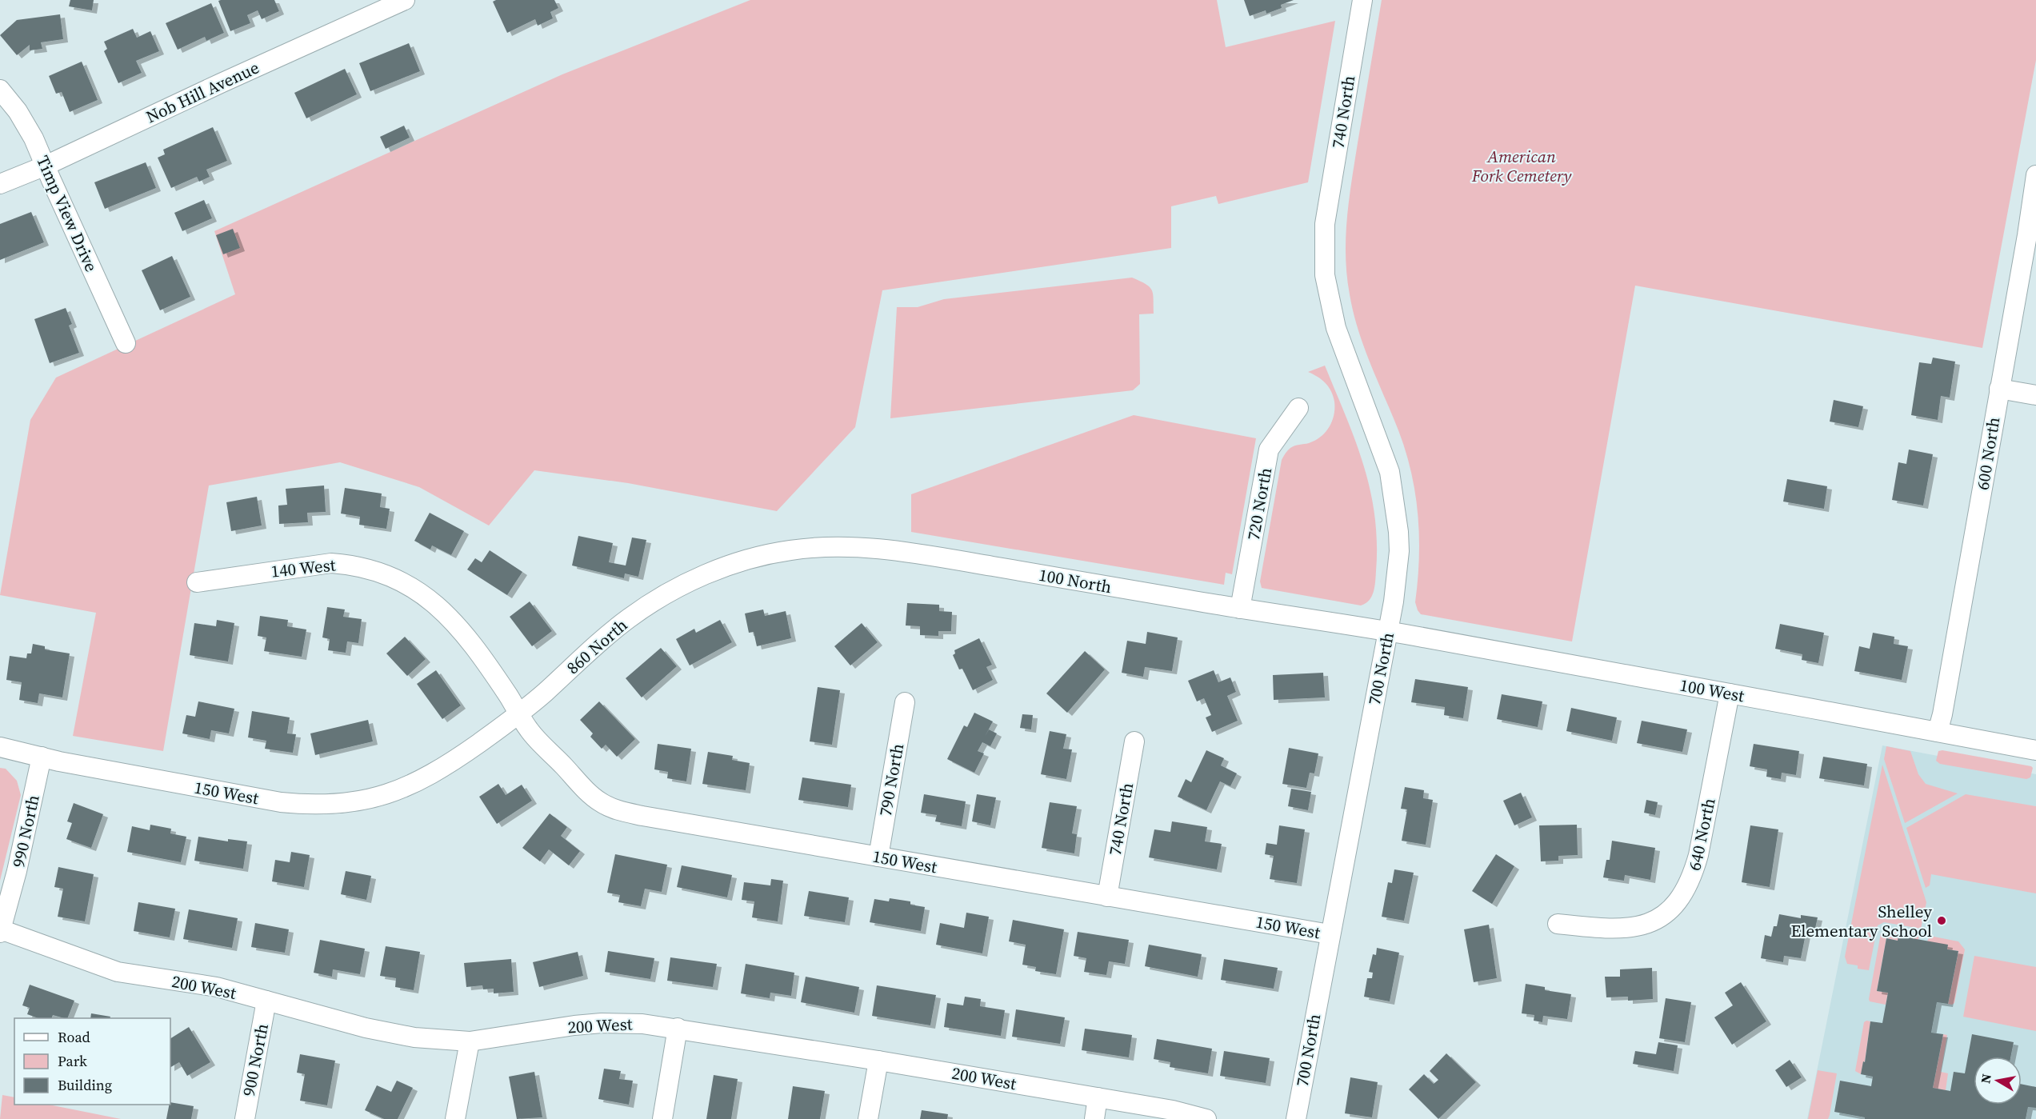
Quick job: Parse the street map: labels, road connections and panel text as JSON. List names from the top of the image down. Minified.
{"streets":{"street":["Nob Hill Avenue","740 North","Timp View Drive","600 North","720 North","140 West","100 North","860 North","700 North","100 West","790 North","150 West","990 North","640 North","200 West","900 North"]},"crossings":[["Nob Hill Avenue","Timp View Drive"],["740 North","700 North"],["740 North","150 West"],["600 North","100 West"],["720 North","100 North"],["140 West","860 North"],["140 West","150 West"],["100 North","860 North"],["100 North","700 North"],["100 North","100 West"],["860 North","150 West"],["700 North","100 West"],["700 North","150 West"],["100 West","640 North"],["790 North","150 West"],["150 West","990 North"],["990 North","200 West"],["200 West","900 North"]],"parks":["American Fork Cemetery"],"places":["Shelley Elementary School"],"legend":["Road","Park","Building"],"north":"left"}
